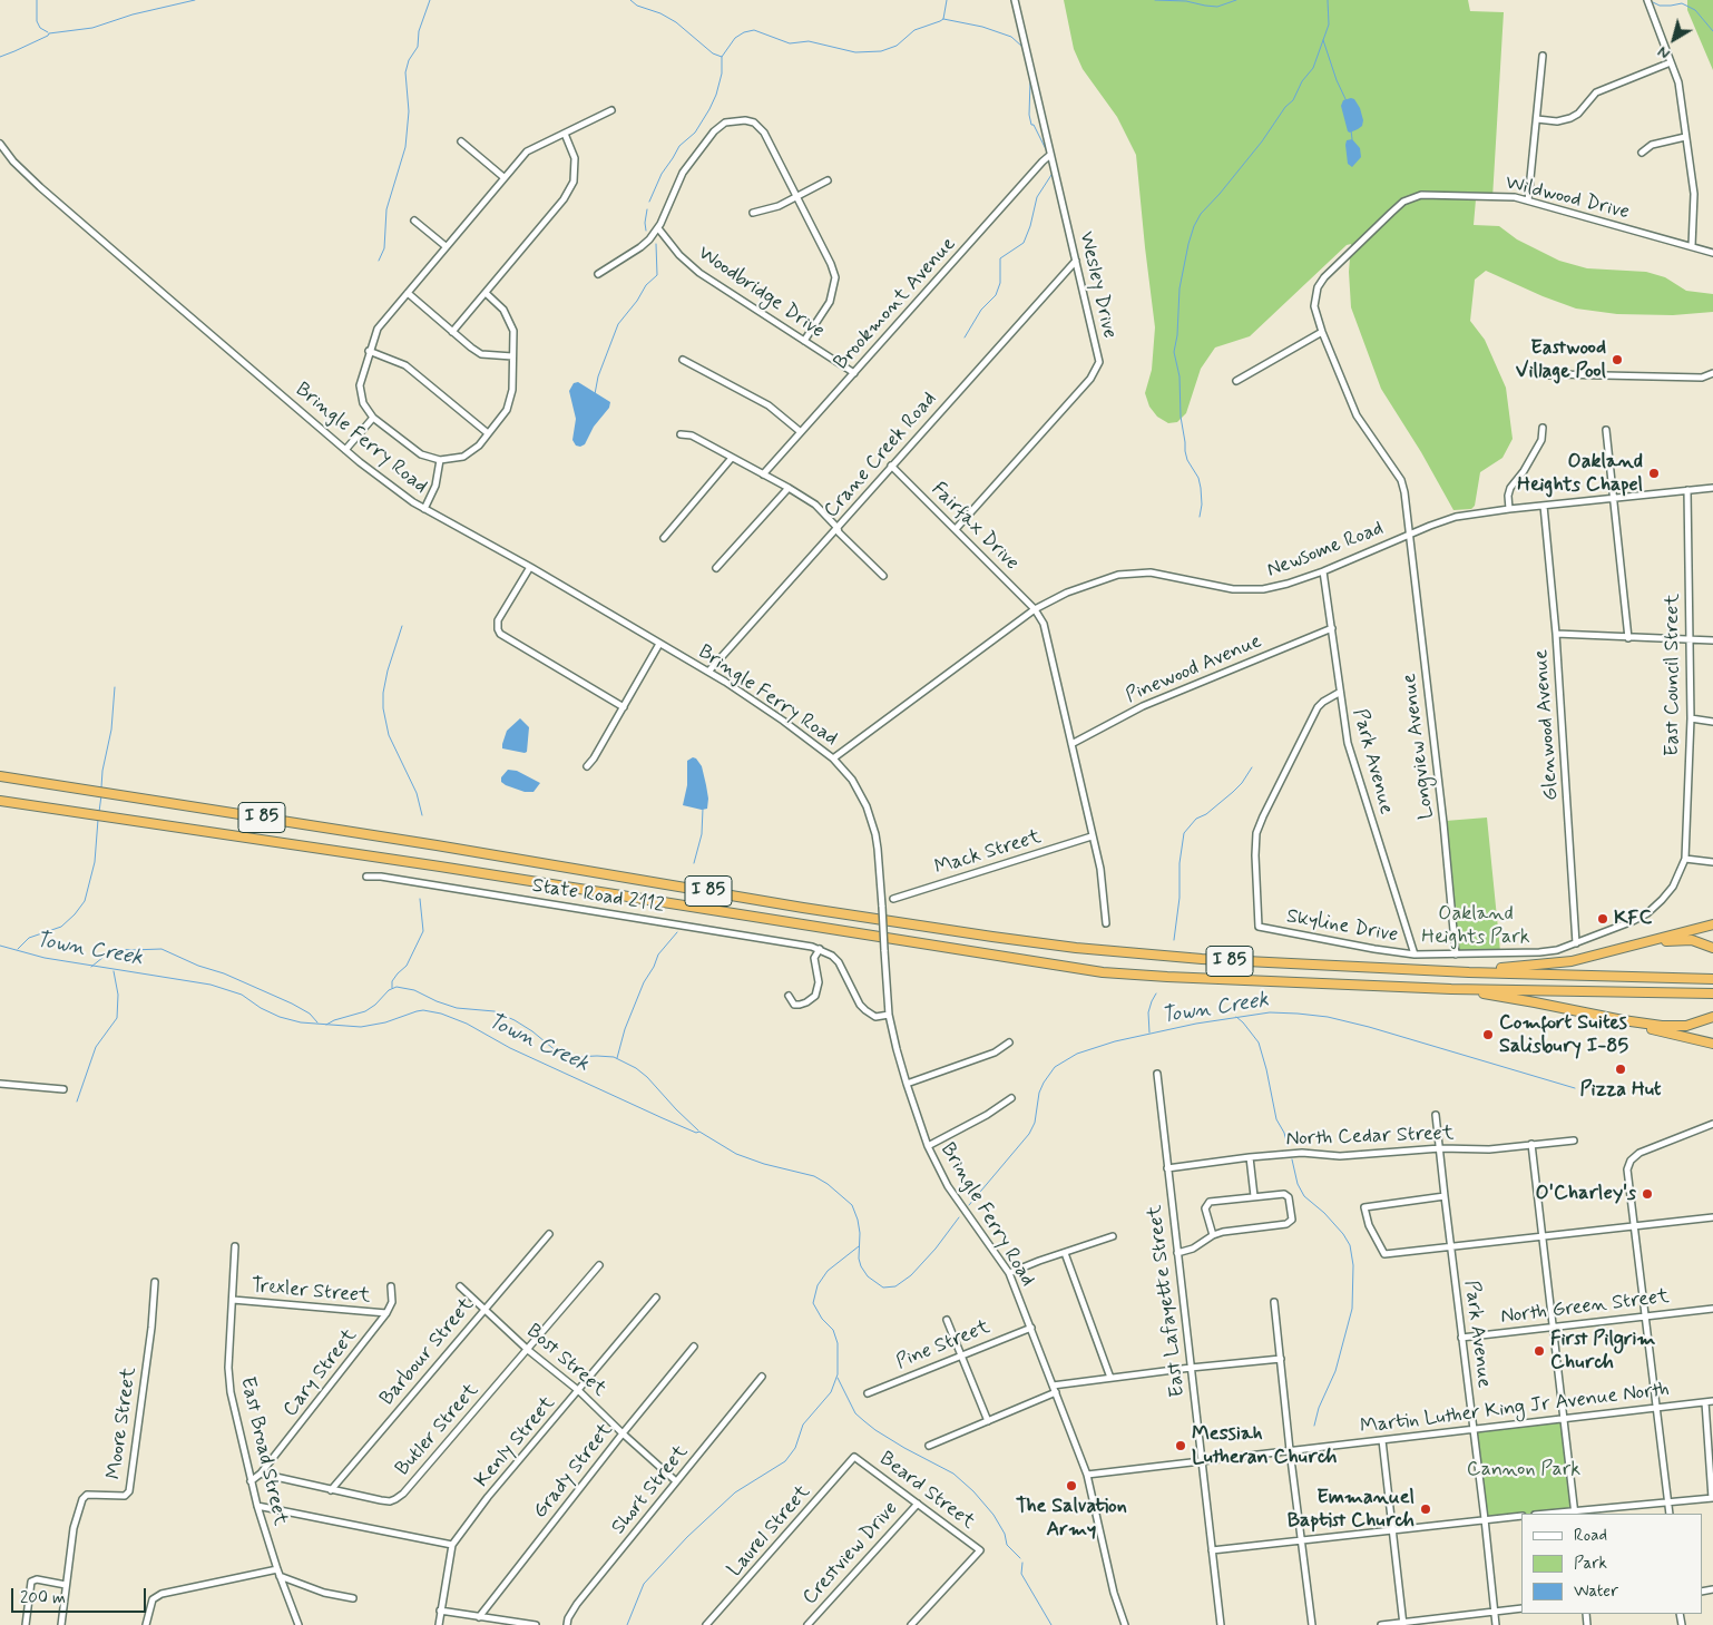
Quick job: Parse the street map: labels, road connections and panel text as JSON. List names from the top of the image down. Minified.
{"streets":{"highway":["I 85"],"street":["Wildwood Drive","Wesley Drive","Woodbridge Drive","Brookmont Avenue","Bringle Ferry Road","Crane Creek Road","Fairfax Drive","Newsome Road","Pinewood Avenue","East Council Street","Glenwood Avenue","Longview Avenue","Park Avenue","Mack Street","State Road 2112","Skyline Drive","North Cedar Street","Trexler Street","East Lafayette Street","North Green Street","Pine Street","Barbour Street","Bost Street","Cary Street","Martin Luther King Jr Avenue North","Moore Street","Butler Street","Kenly Street","East Broad Street","Grady Street","Short Street","Beard Street","Laurel Street","Crestview Drive"]},"crossings":[["Wildwood Drive","Newsome Road"],["Wildwood Drive","Longview Avenue"],["Wesley Drive","Brookmont Avenue"],["Wesley Drive","Crane Creek Road"],["Wesley Drive","Fairfax Drive"],["Woodbridge Drive","Brookmont Avenue"],["Bringle Ferry Road","Crane Creek Road"],["Bringle Ferry Road","Newsome Road"],["Bringle Ferry Road","Pine Street"],["Bringle Ferry Road","Martin Luther King Jr Avenue North"],["Crane Creek Road","Fairfax Drive"],["Fairfax Drive","Newsome Road"],["Newsome Road","East Council Street"],["Newsome Road","Glenwood Avenue"],["Newsome Road","Longview Avenue"],["Newsome Road","Park Avenue"],["Pinewood Avenue","Park Avenue"],["East Council Street","Skyline Drive"],["Glenwood Avenue","Skyline Drive"],["Longview Avenue","Skyline Drive"],["Park Avenue","Skyline Drive"],["Park Avenue","North Cedar Street"],["Park Avenue","North Green Street"],["Park Avenue","Martin Luther King Jr Avenue North"],["North Cedar Street","East Lafayette Street"],["Trexler Street","Cary Street"],["Trexler Street","East Broad Street"],["East Lafayette Street","Martin Luther King Jr Avenue North"],["Barbour Street","Bost Street"],["Barbour Street","Butler Street"],["Bost Street","Butler Street"],["Bost Street","Kenly Street"],["Bost Street","Grady Street"],["Bost Street","Short Street"],["Cary Street","Butler Street"],["Beard Street","Laurel Street"],["Beard Street","Crestview Drive"]],"water":["Town Creek"],"parks":["Oakland Heights Park","Cannon Park"],"places":["Eastwood Village Pool","Oakland Heights Chapel","KFC","Comfort Suites Salisbury I-85","Pizza Hut","O'Charley's","First Pilgrim Church","Messiah Lutheran Church","The Salvation Army","Emmanuel Baptist Church"],"legend":["Road","Park","Water"],"scale_bar":"200 m","north":"bottom left"}
